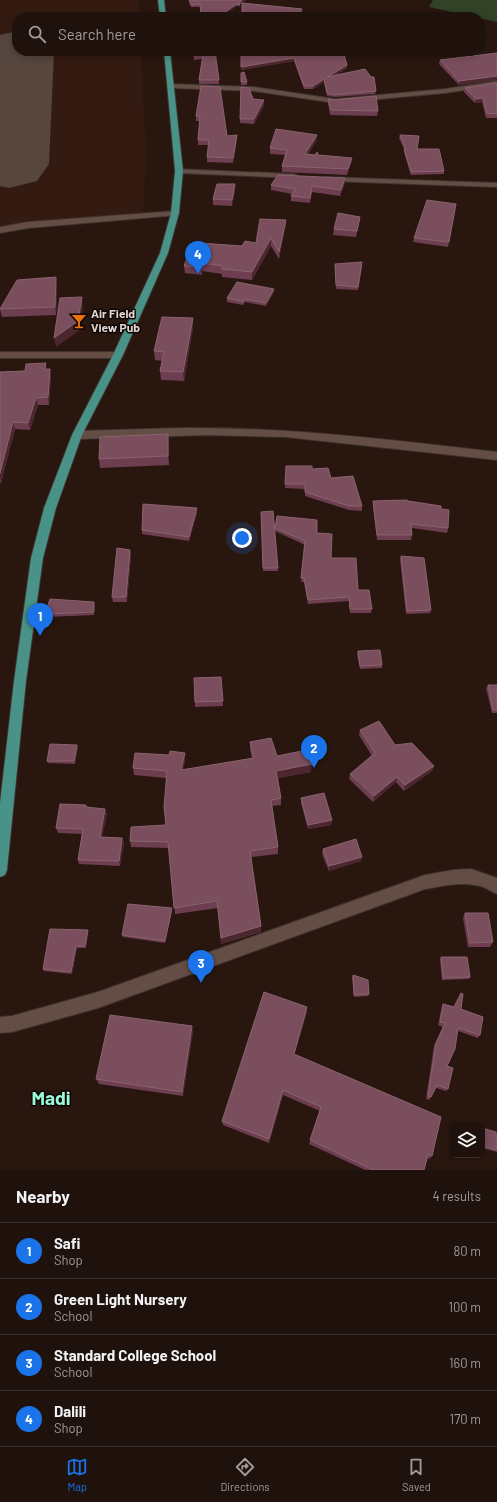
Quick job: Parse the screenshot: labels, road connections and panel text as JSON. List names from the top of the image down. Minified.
{"districts":["Madi"],"places":{"bar":["Air Field View Pub"]},"page":{"search":"Search here","pins":["4","1","2","3"],"heading":["Nearby","4 results"],"list":[{"mark":"1","name":"Safi","note":"Shop","value":"80 m"},{"mark":"2","name":"Green Light Nursery","note":"School","value":"100 m"},{"mark":"3","name":"Standard College School","note":"School","value":"160 m"},{"mark":"4","name":"Dalili","note":"Shop","value":"170 m"}],"nav":["Map","Directions","Saved"]}}
